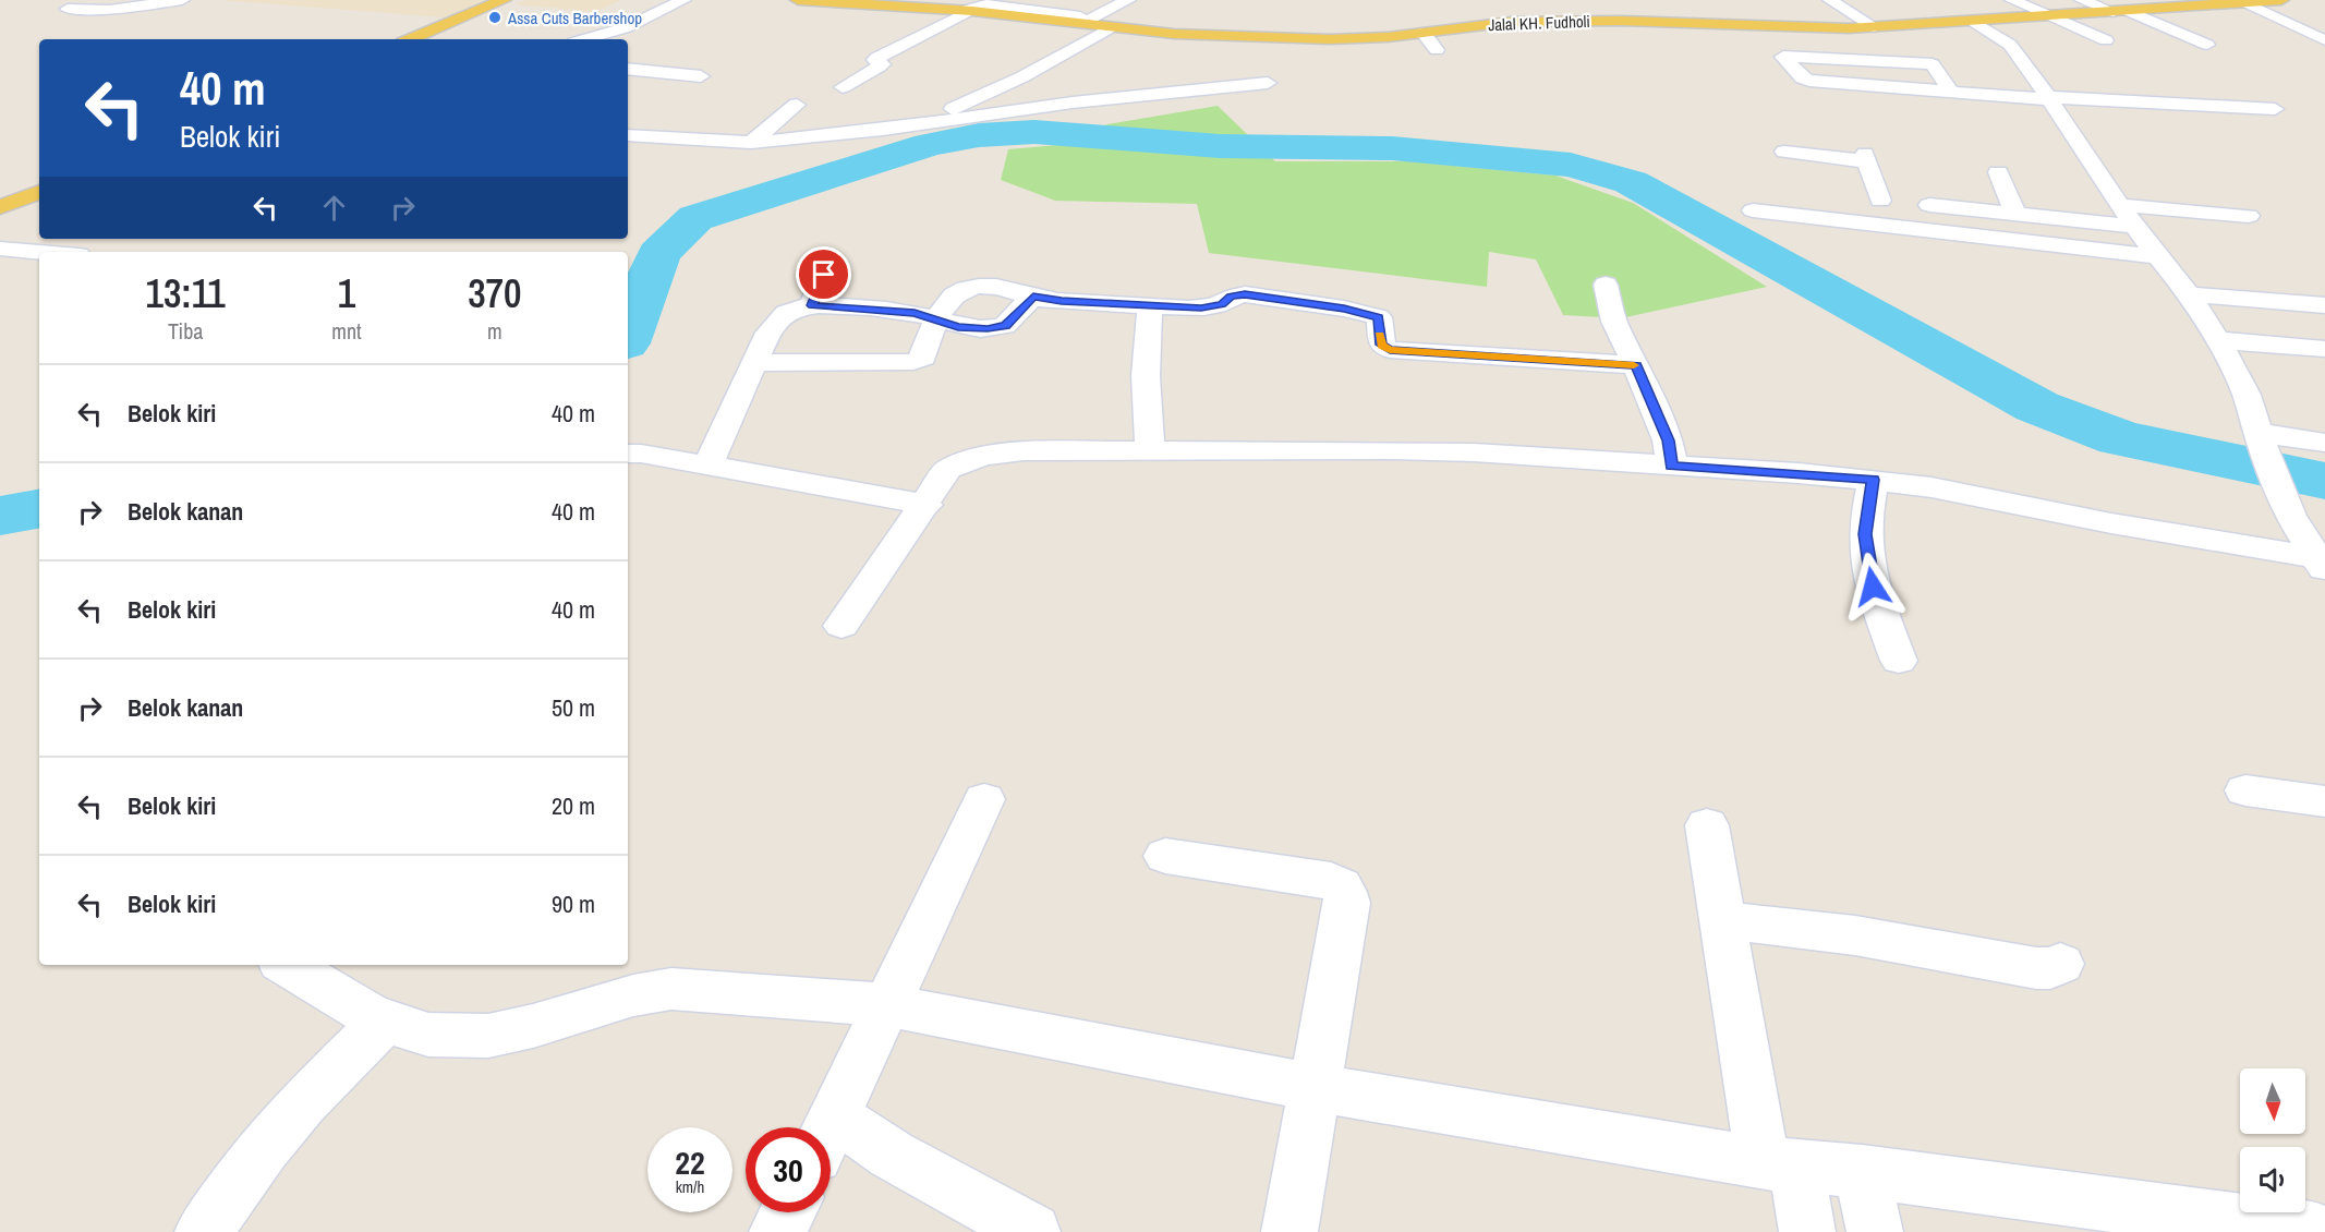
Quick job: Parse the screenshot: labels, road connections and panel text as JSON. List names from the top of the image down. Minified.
{"streets":{"main road":["Jalal KH. Fudholi"]},"places":["Assa Cuts Barbershop"],"north":"bottom","page":{"turn":["40 m","Belok kiri"],"eta":["13:11","Tiba","1","mnt","370","m"],"list":[{"name":"Belok kiri","value":"40 m"},{"name":"Belok kanan","value":"40 m"},{"name":"Belok kiri","value":"40 m"},{"name":"Belok kanan","value":"50 m"},{"name":"Belok kiri","value":"20 m"},{"name":"Belok kiri","value":"90 m"}],"speed":"22 km/h","limit":"30"}}
